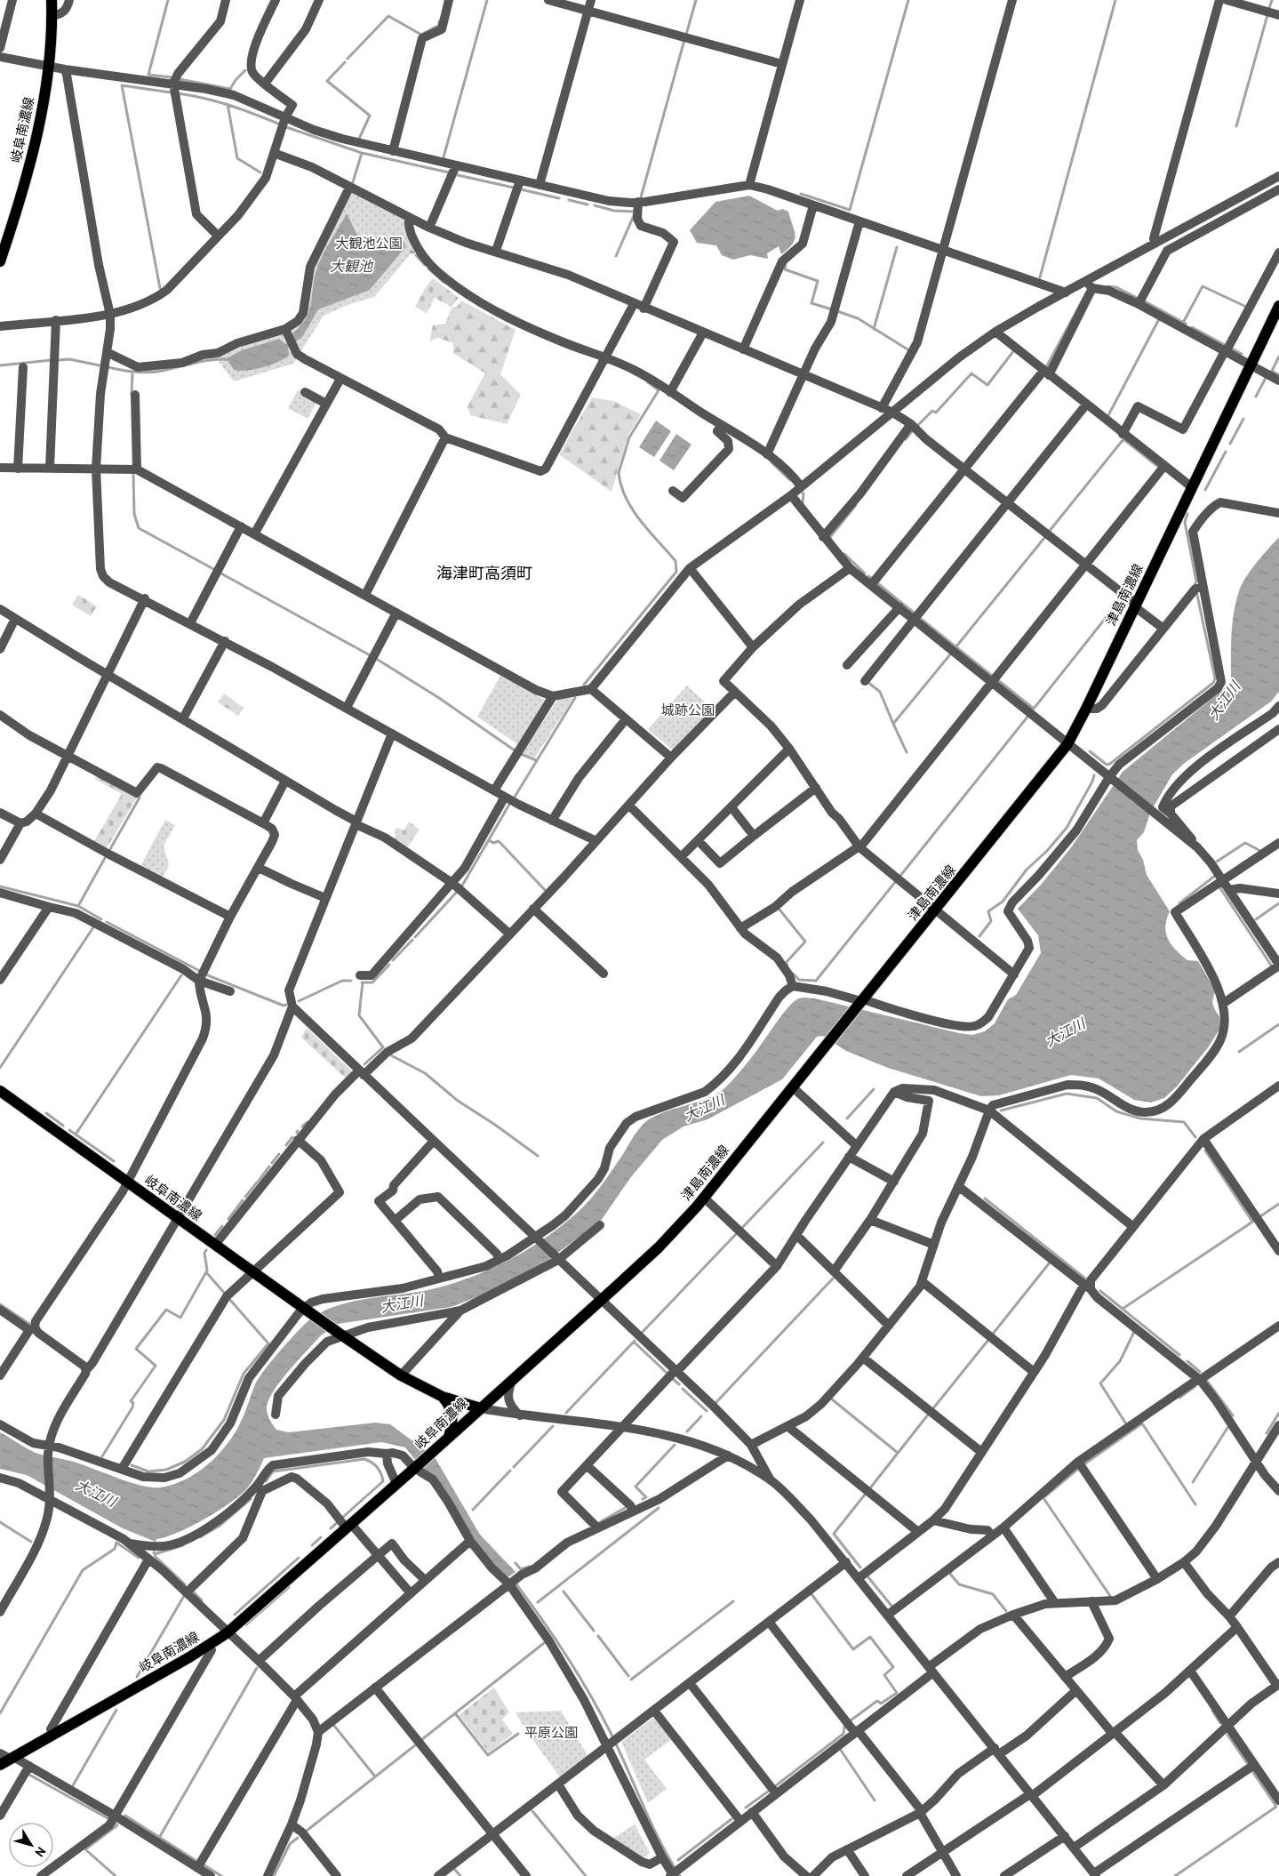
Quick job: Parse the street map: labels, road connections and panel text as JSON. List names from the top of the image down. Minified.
{"streets":{"main road":["岐阜南濃線","津島南濃線"]},"crossings":[["岐阜南濃線","津島南濃線"]],"districts":["海津町高須町"],"water":["大観池","大江川"],"parks":["大観池公園","城跡公園","平原公園"],"north":"bottom right"}
